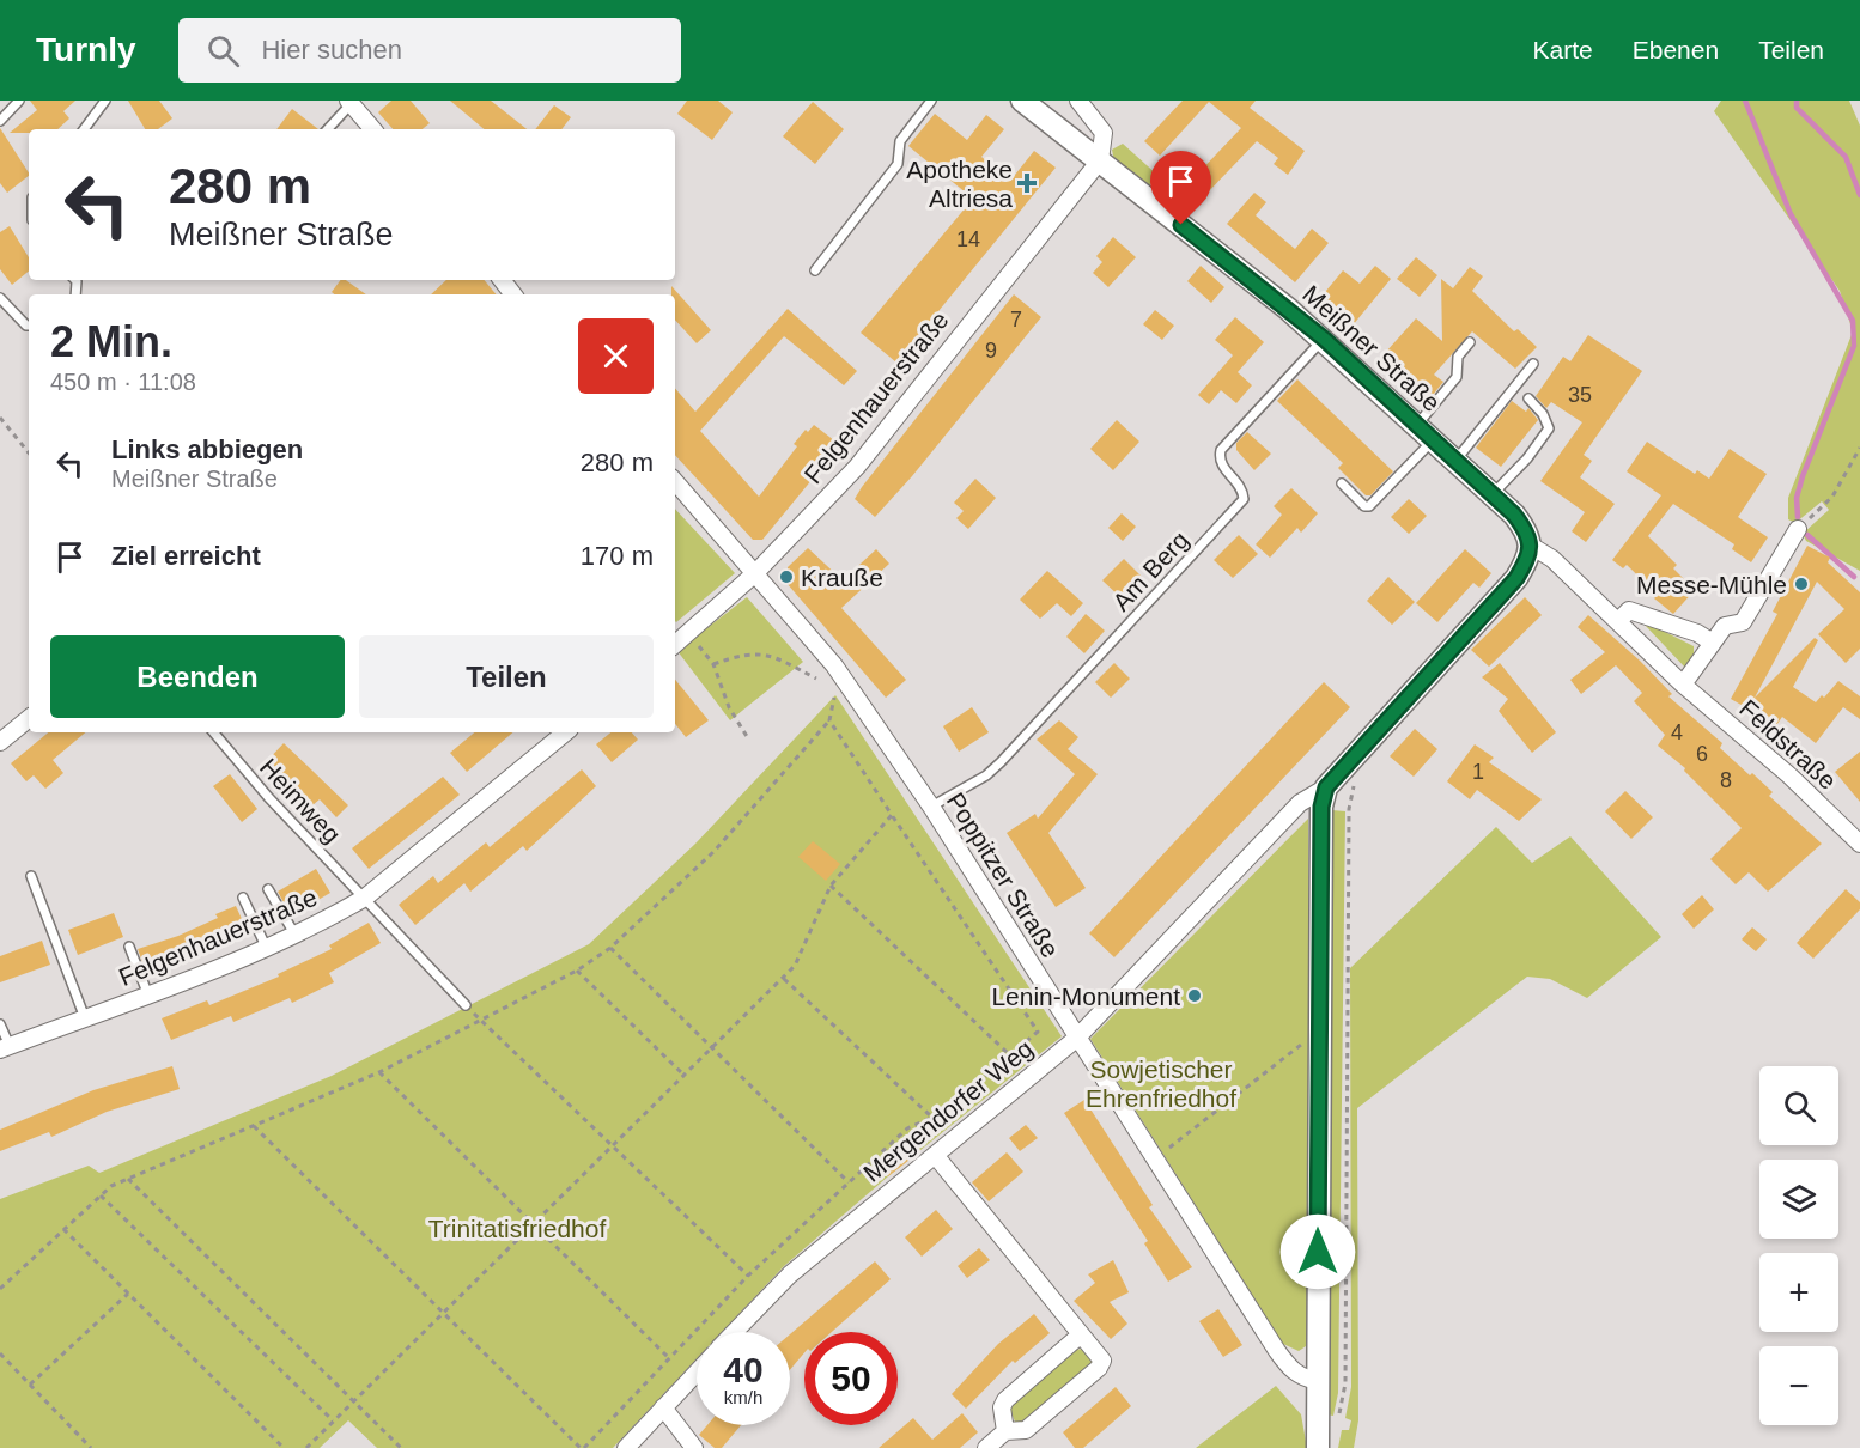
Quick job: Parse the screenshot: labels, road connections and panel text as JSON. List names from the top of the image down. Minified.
{"streets":{"main road":["Meißner Straße"],"street":["Felgenhauerstraße","Feldstraße","Poppitzer Straße","Mergendorfer Weg"],"lane":["Am Berg","Heimweg"]},"crossings":[["Meißner Straße","Felgenhauerstraße"],["Meißner Straße","Am Berg"],["Meißner Straße","Feldstraße"],["Felgenhauerstraße","Heimweg"],["Felgenhauerstraße","Poppitzer Straße"],["Am Berg","Poppitzer Straße"],["Poppitzer Straße","Mergendorfer Weg"]],"parks":["Sowjetischer Ehrenfriedhof","Trinitatisfriedhof"],"places":{"health":["Apotheke Altriesa"],"other":["Krauße","Messe-Mühle","Lenin-Monument"]},"house_numbers":["14","7","9","35","4","6","1","8"],"page":{"header":"Turnly","search":"Hier suchen","nav":["Karte","Ebenen","Teilen"],"turn":["280 m","Meißner Straße"],"heading":["2 Min.","450 m · 11:08"],"list":[{"name":"Links abbiegen","note":"Meißner Straße","value":"280 m"},{"name":"Ziel erreicht","value":"170 m"}],"buttons":["Beenden","Teilen"],"map_buttons":["+","−"],"speed":"40 km/h","limit":"50"}}
